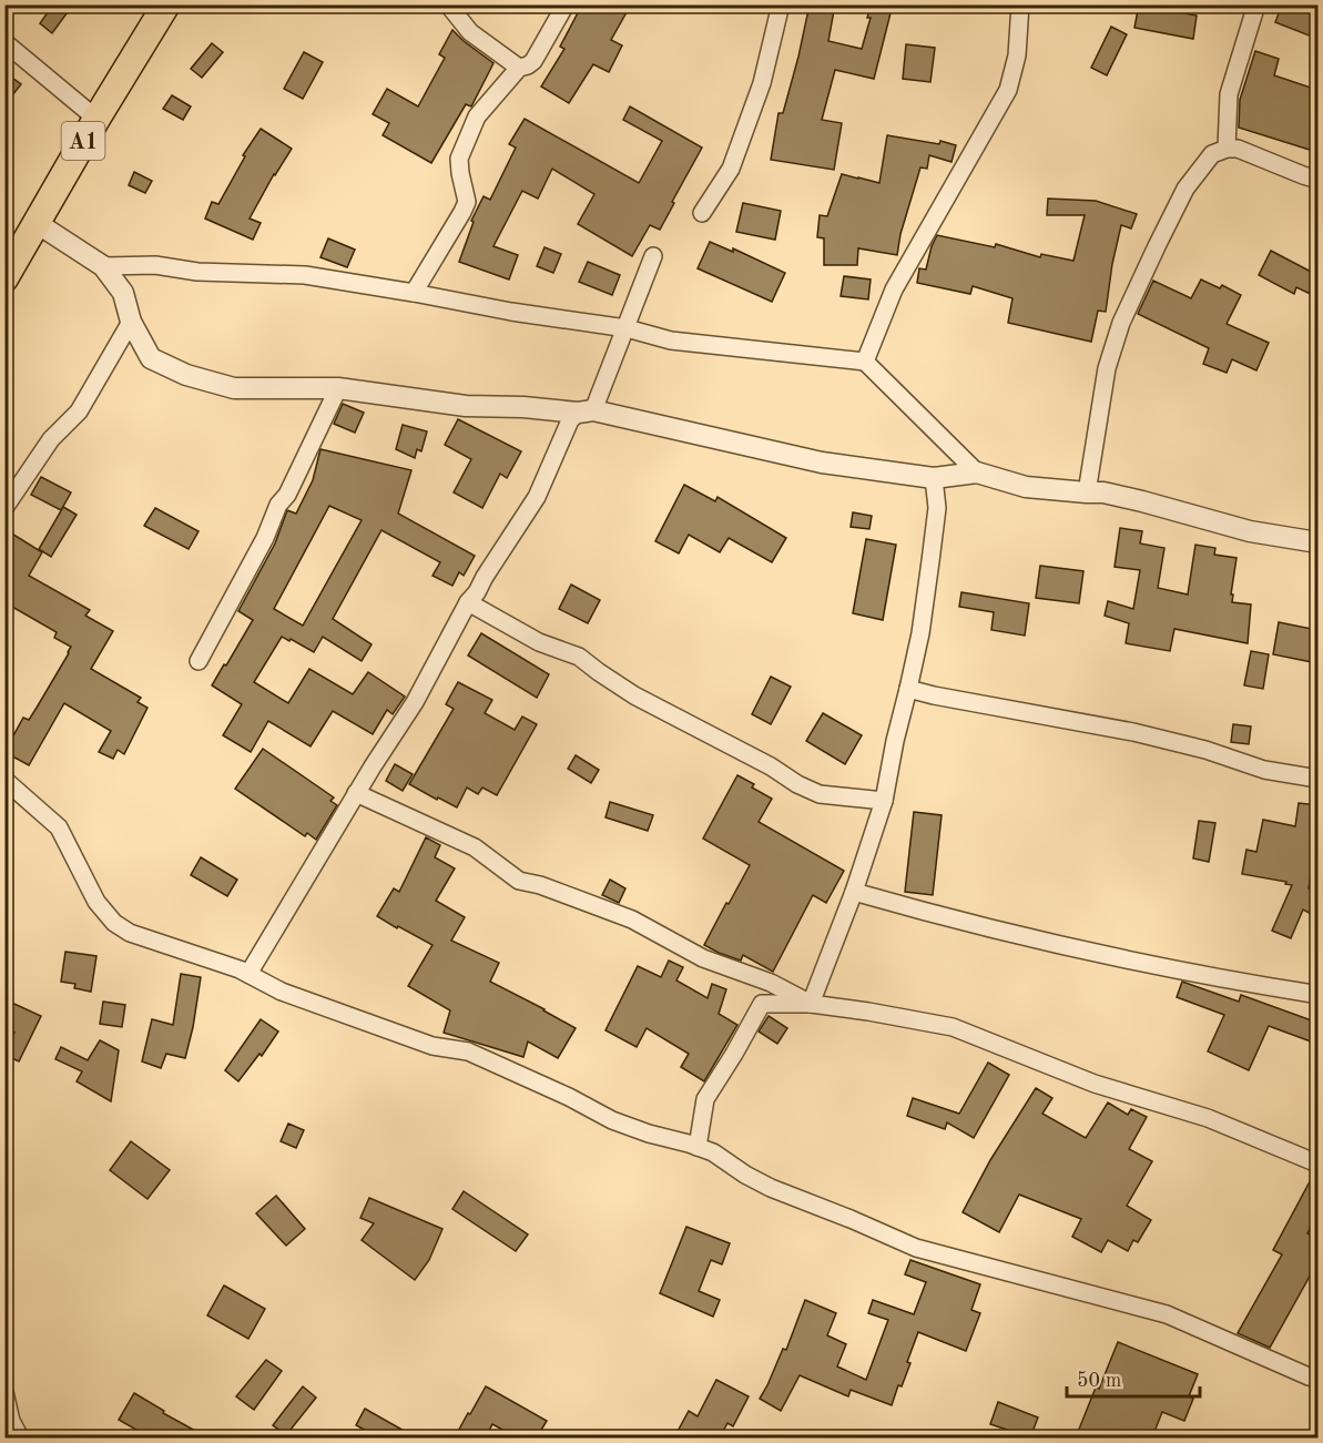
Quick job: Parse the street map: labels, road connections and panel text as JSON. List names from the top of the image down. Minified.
{"streets":{"highway":["A1"]},"scale_bar":"50 m"}
